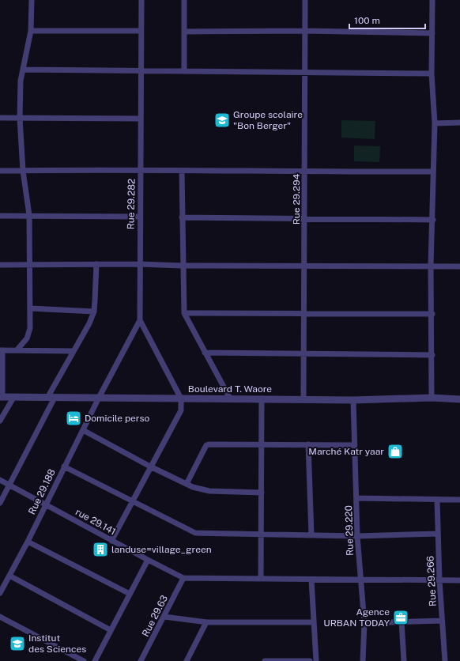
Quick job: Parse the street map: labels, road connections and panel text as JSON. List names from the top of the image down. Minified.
{"streets":{"street":["Rue 29.294","Rue 29.282","Boulevard T. Waore","Rue 29.188","rue 29.141","Rue 29.220","Rue 29.266","Rue 29.63"]},"crossings":[["Rue 29.294","Boulevard T. Waore"],["Rue 29.282","Boulevard T. Waore"],["Rue 29.282","Rue 29.188"],["Boulevard T. Waore","Rue 29.188"],["Boulevard T. Waore","Rue 29.220"],["Rue 29.188","rue 29.141"],["rue 29.141","Rue 29.63"]],"places":{"school or university":["Groupe scolaire \"Bon Berger\"","Institut des Sciences"],"hotel":["Domicile perso"],"shop":["Marché Katr yaar"],"building":["landuse=village_green"],"office":["Agence URBAN TODAY"]},"scale_bar":"100 m"}
